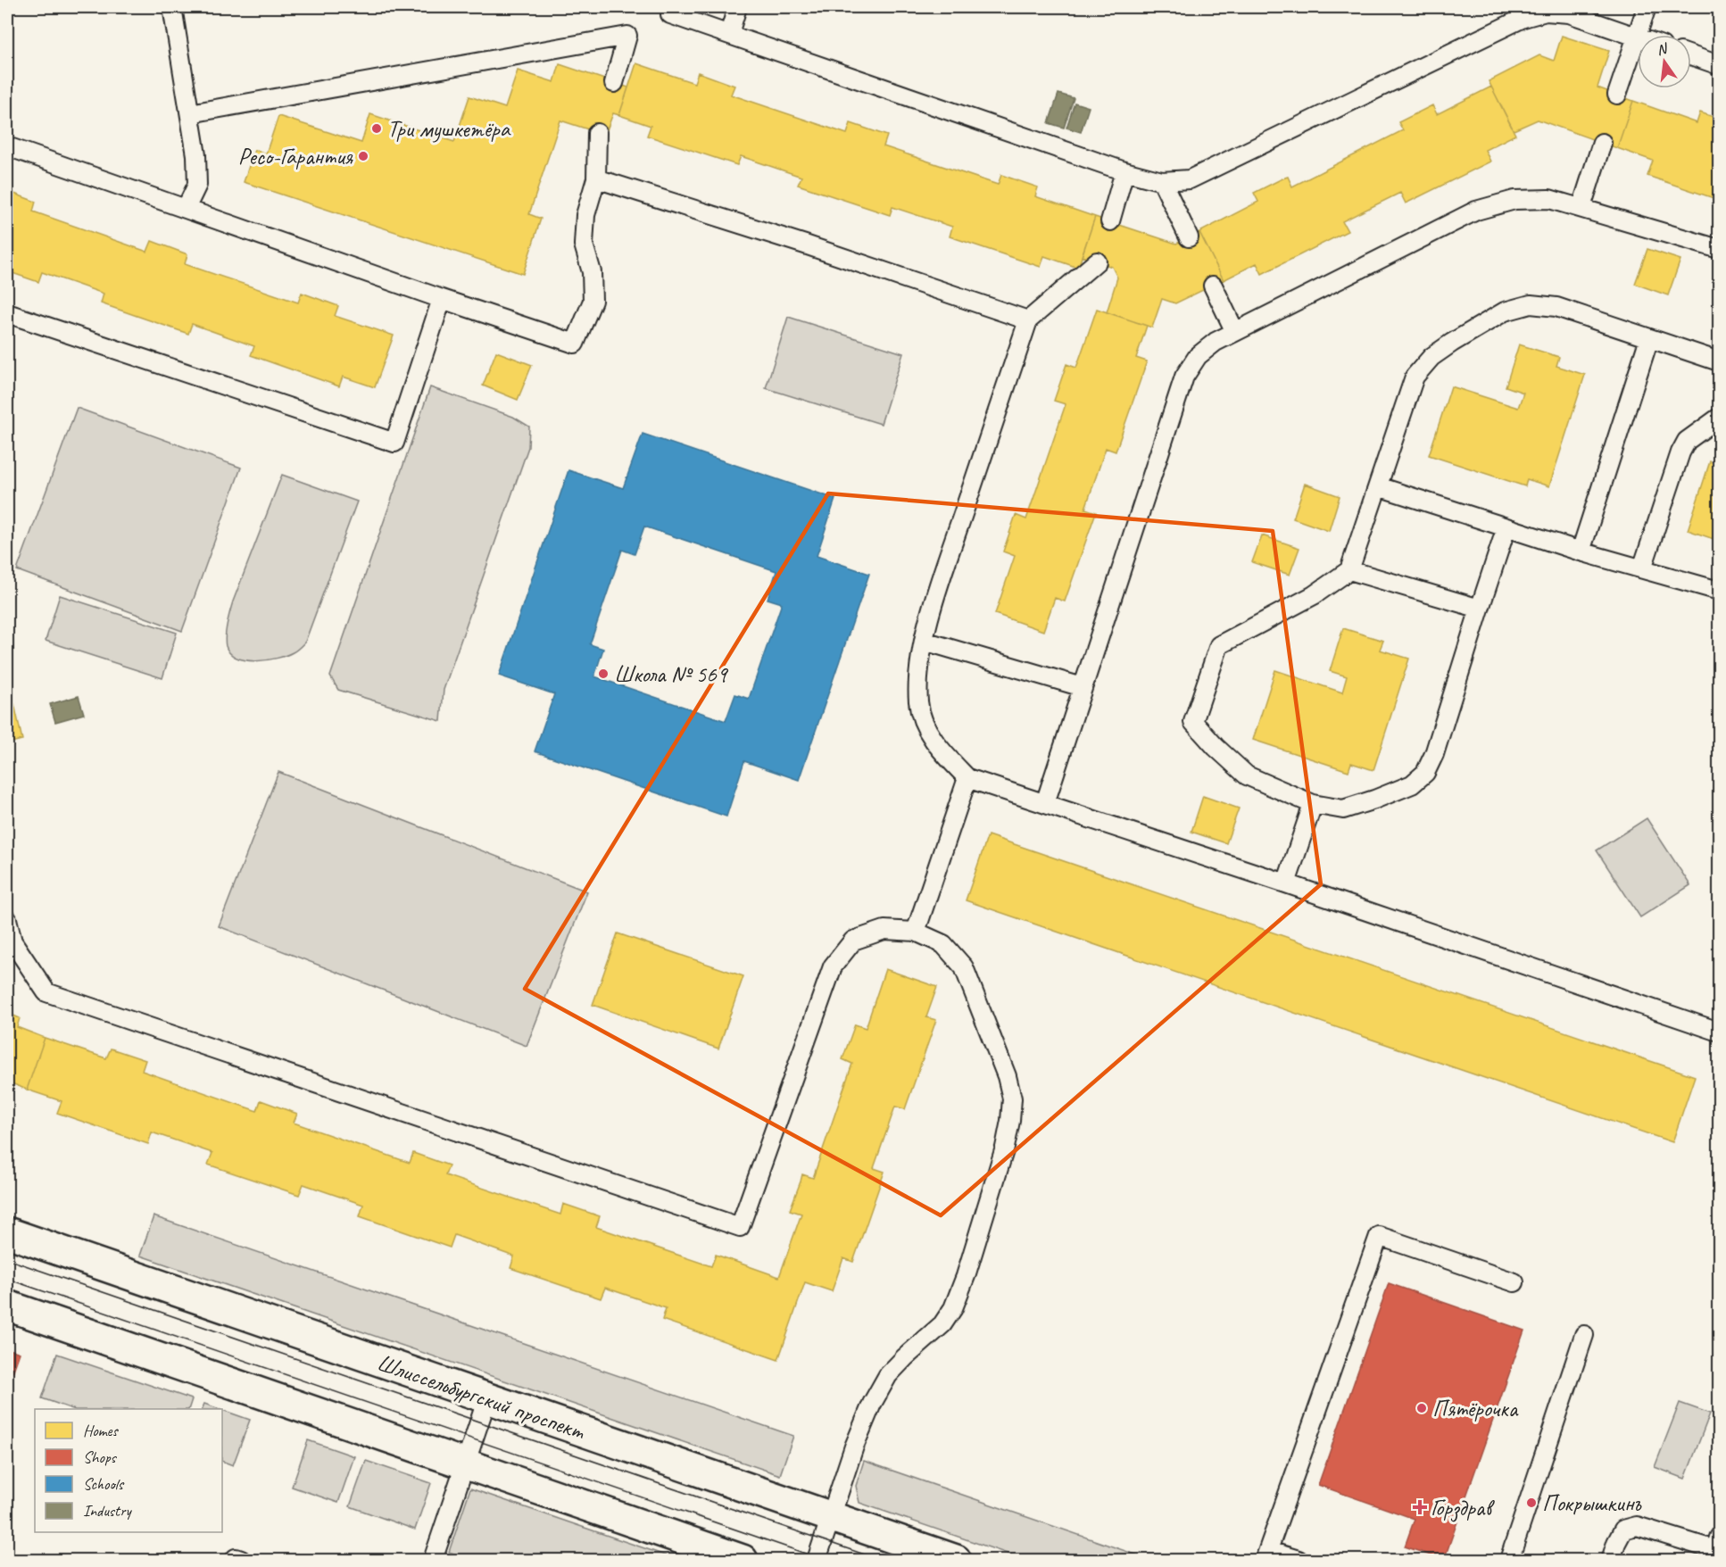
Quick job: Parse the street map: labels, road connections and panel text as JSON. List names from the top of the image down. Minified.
{"streets":{"main road":["Шлиссельбургский проспект"]},"places":{"other":["Три мушкетёра","Ресо-Гарантия","Школа № 569","Пятёрочка","Покрышкинъ"],"health":["Горздрав"]},"legend":["Homes","Shops","Schools","Industry"],"north":"top"}
